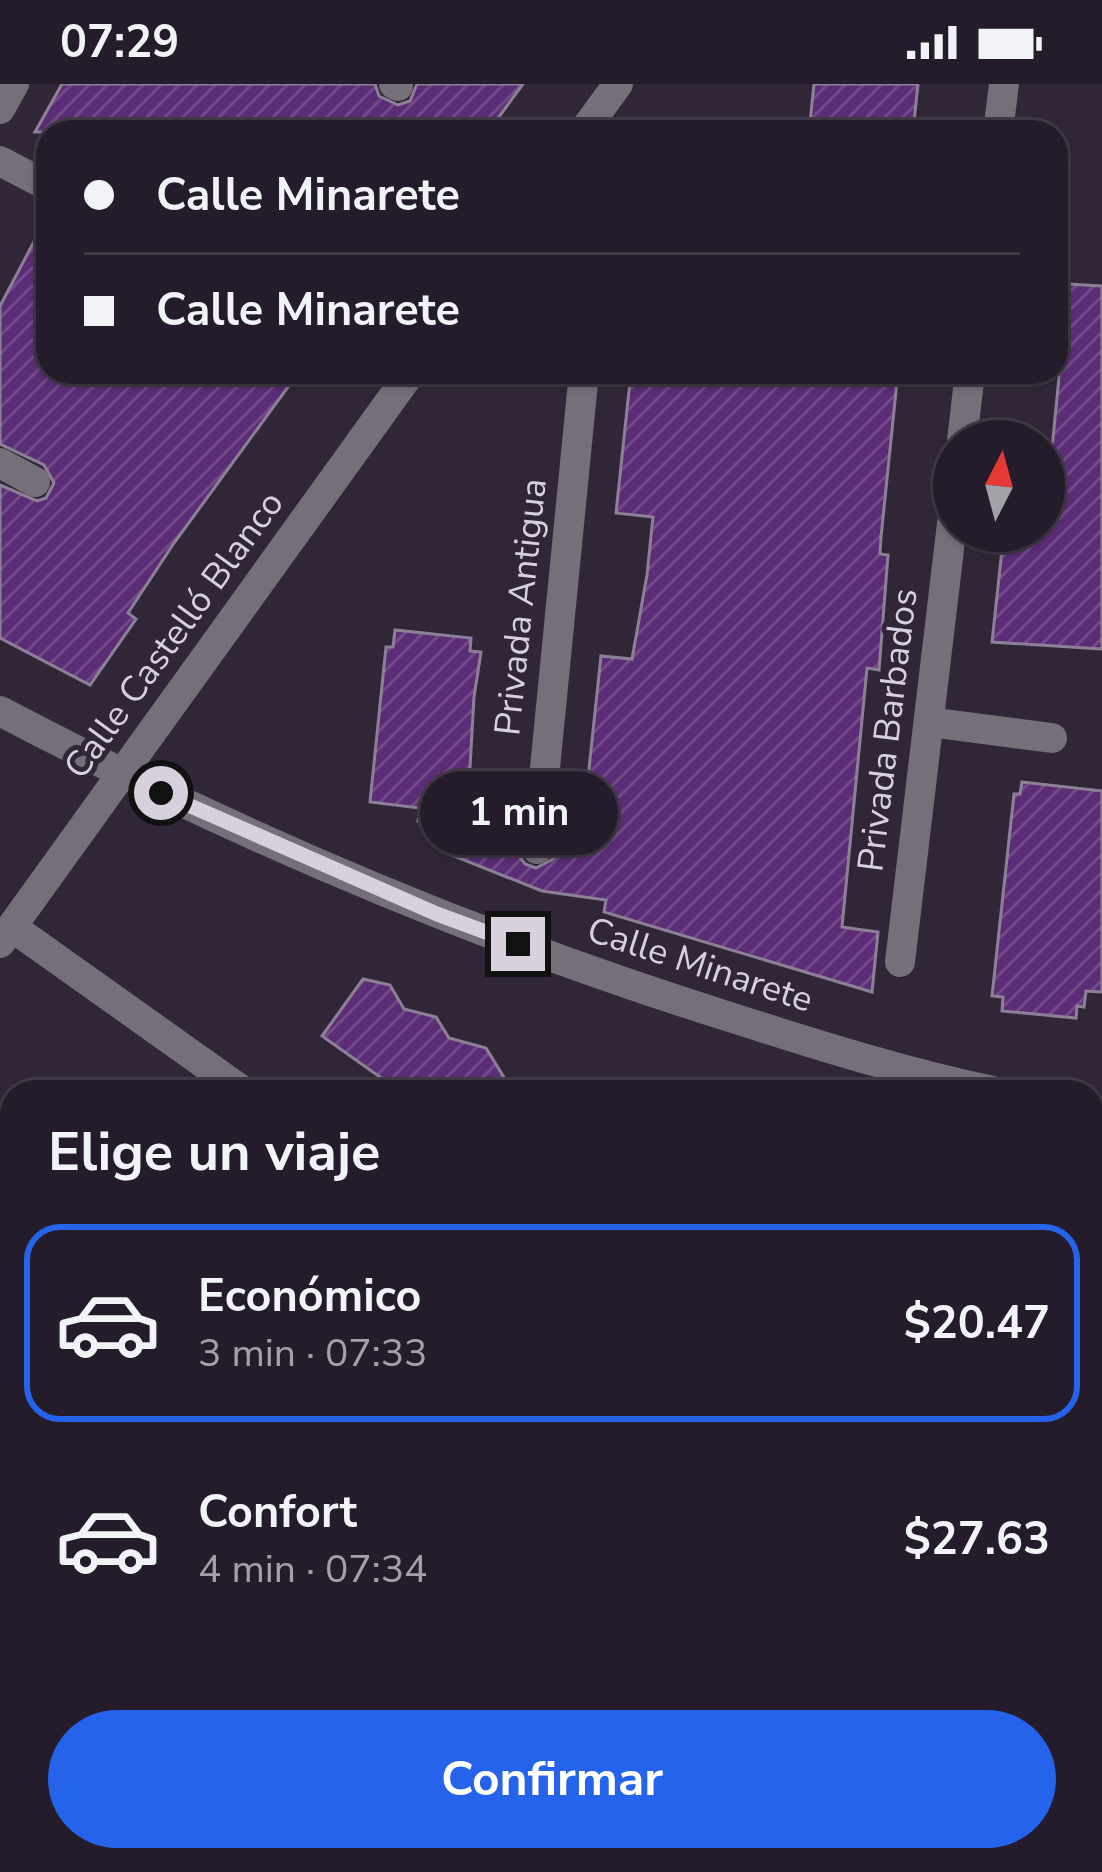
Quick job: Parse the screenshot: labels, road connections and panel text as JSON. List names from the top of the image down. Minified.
{"streets":{"street":["Privada Antigua","Calle Castelló Blanco","Privada Barbados","Calle Minarete"]},"crossings":[["Calle Castelló Blanco","Calle Minarete"]],"north":"top","page":{"status":"07:29","banner":["Calle Minarete","Calle Minarete"],"bubble":"1 min","heading":"Elige un viaje","list":[{"name":"Económico","note":"3 min · 07:33","value":"$20.47"},{"name":"Confort","note":"4 min · 07:34","value":"$27.63"}],"buttons":"Confirmar"}}
